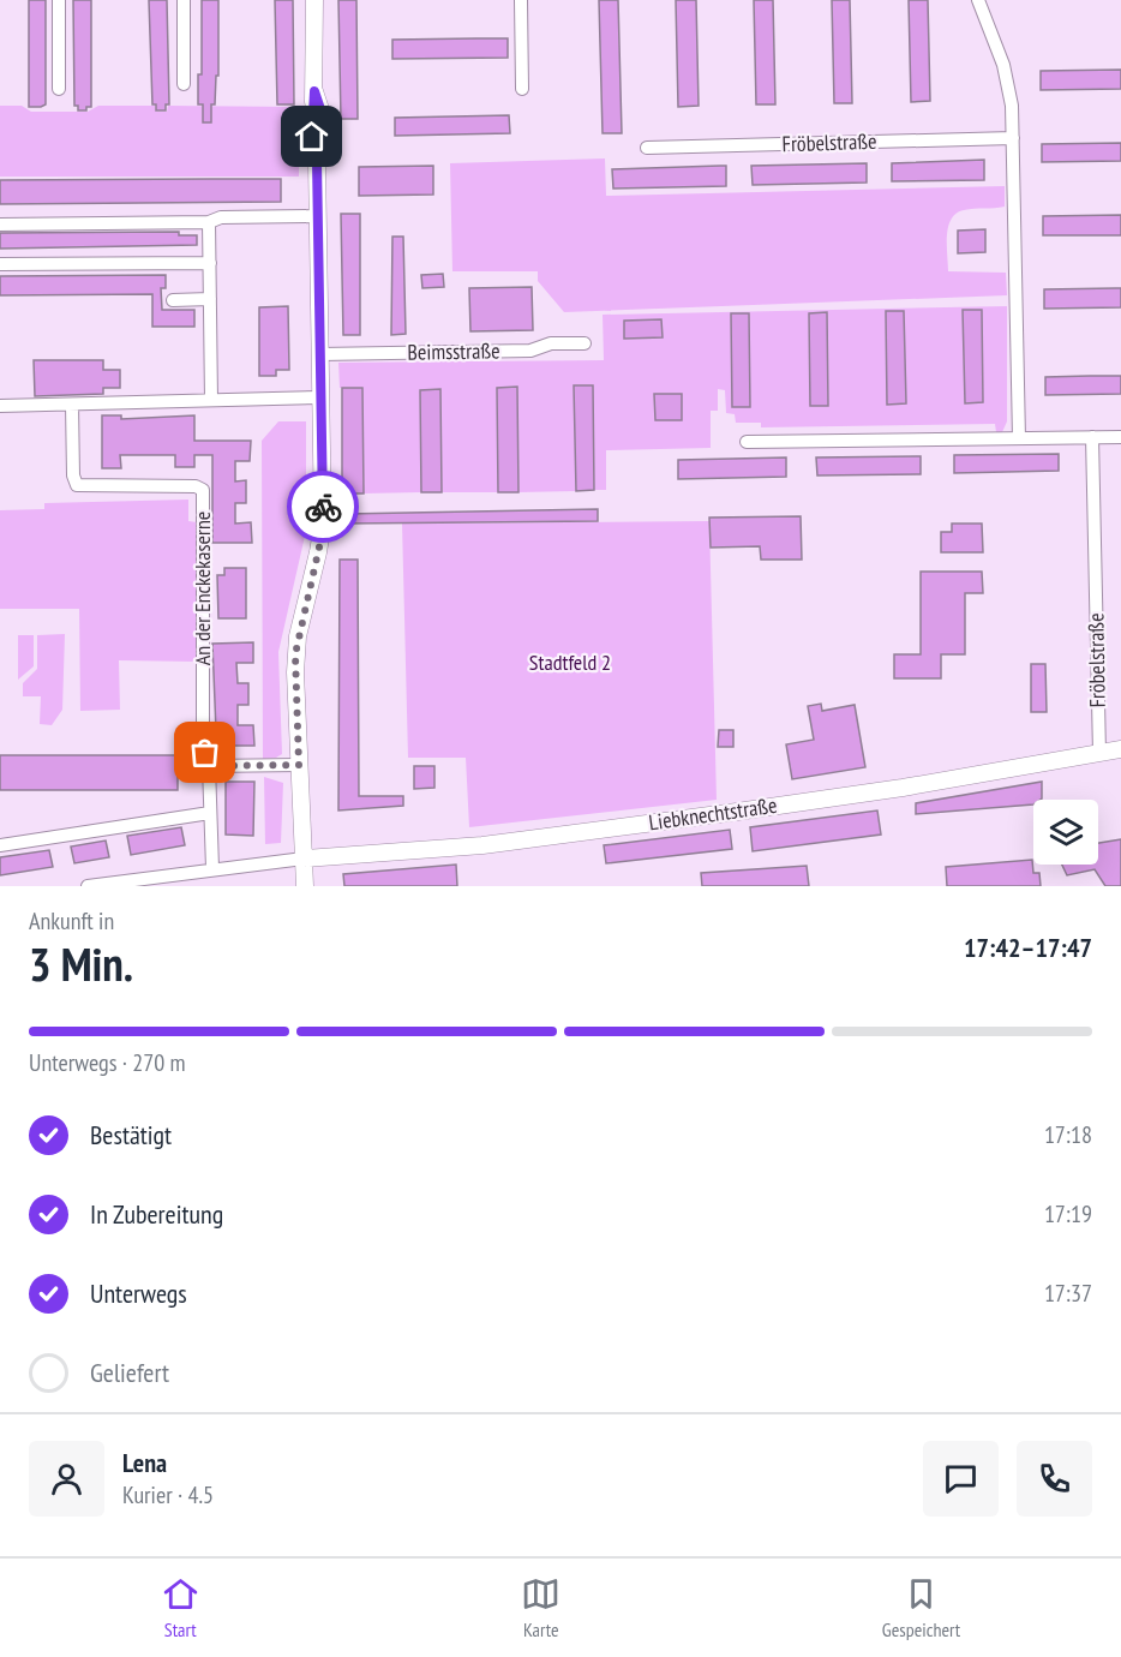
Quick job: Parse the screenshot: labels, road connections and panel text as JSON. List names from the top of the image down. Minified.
{"streets":{"street":["Fröbelstraße","Beimsstraße","An der Enckekaserne","Liebknechtstraße"]},"crossings":[["Fröbelstraße","Liebknechtstraße"]],"parks":["Stadtfeld 2"],"page":{"heading":["3 Min.","Ankunft in","17:42–17:47"],"panel":["Lena","Kurier · 4.5"],"bar":"Unterwegs · 270 m","list":[["Bestätigt","17:18"],["In Zubereitung","17:19"],["Unterwegs","17:37"],"Geliefert"],"tabs":["Start","Karte","Gespeichert"]}}
